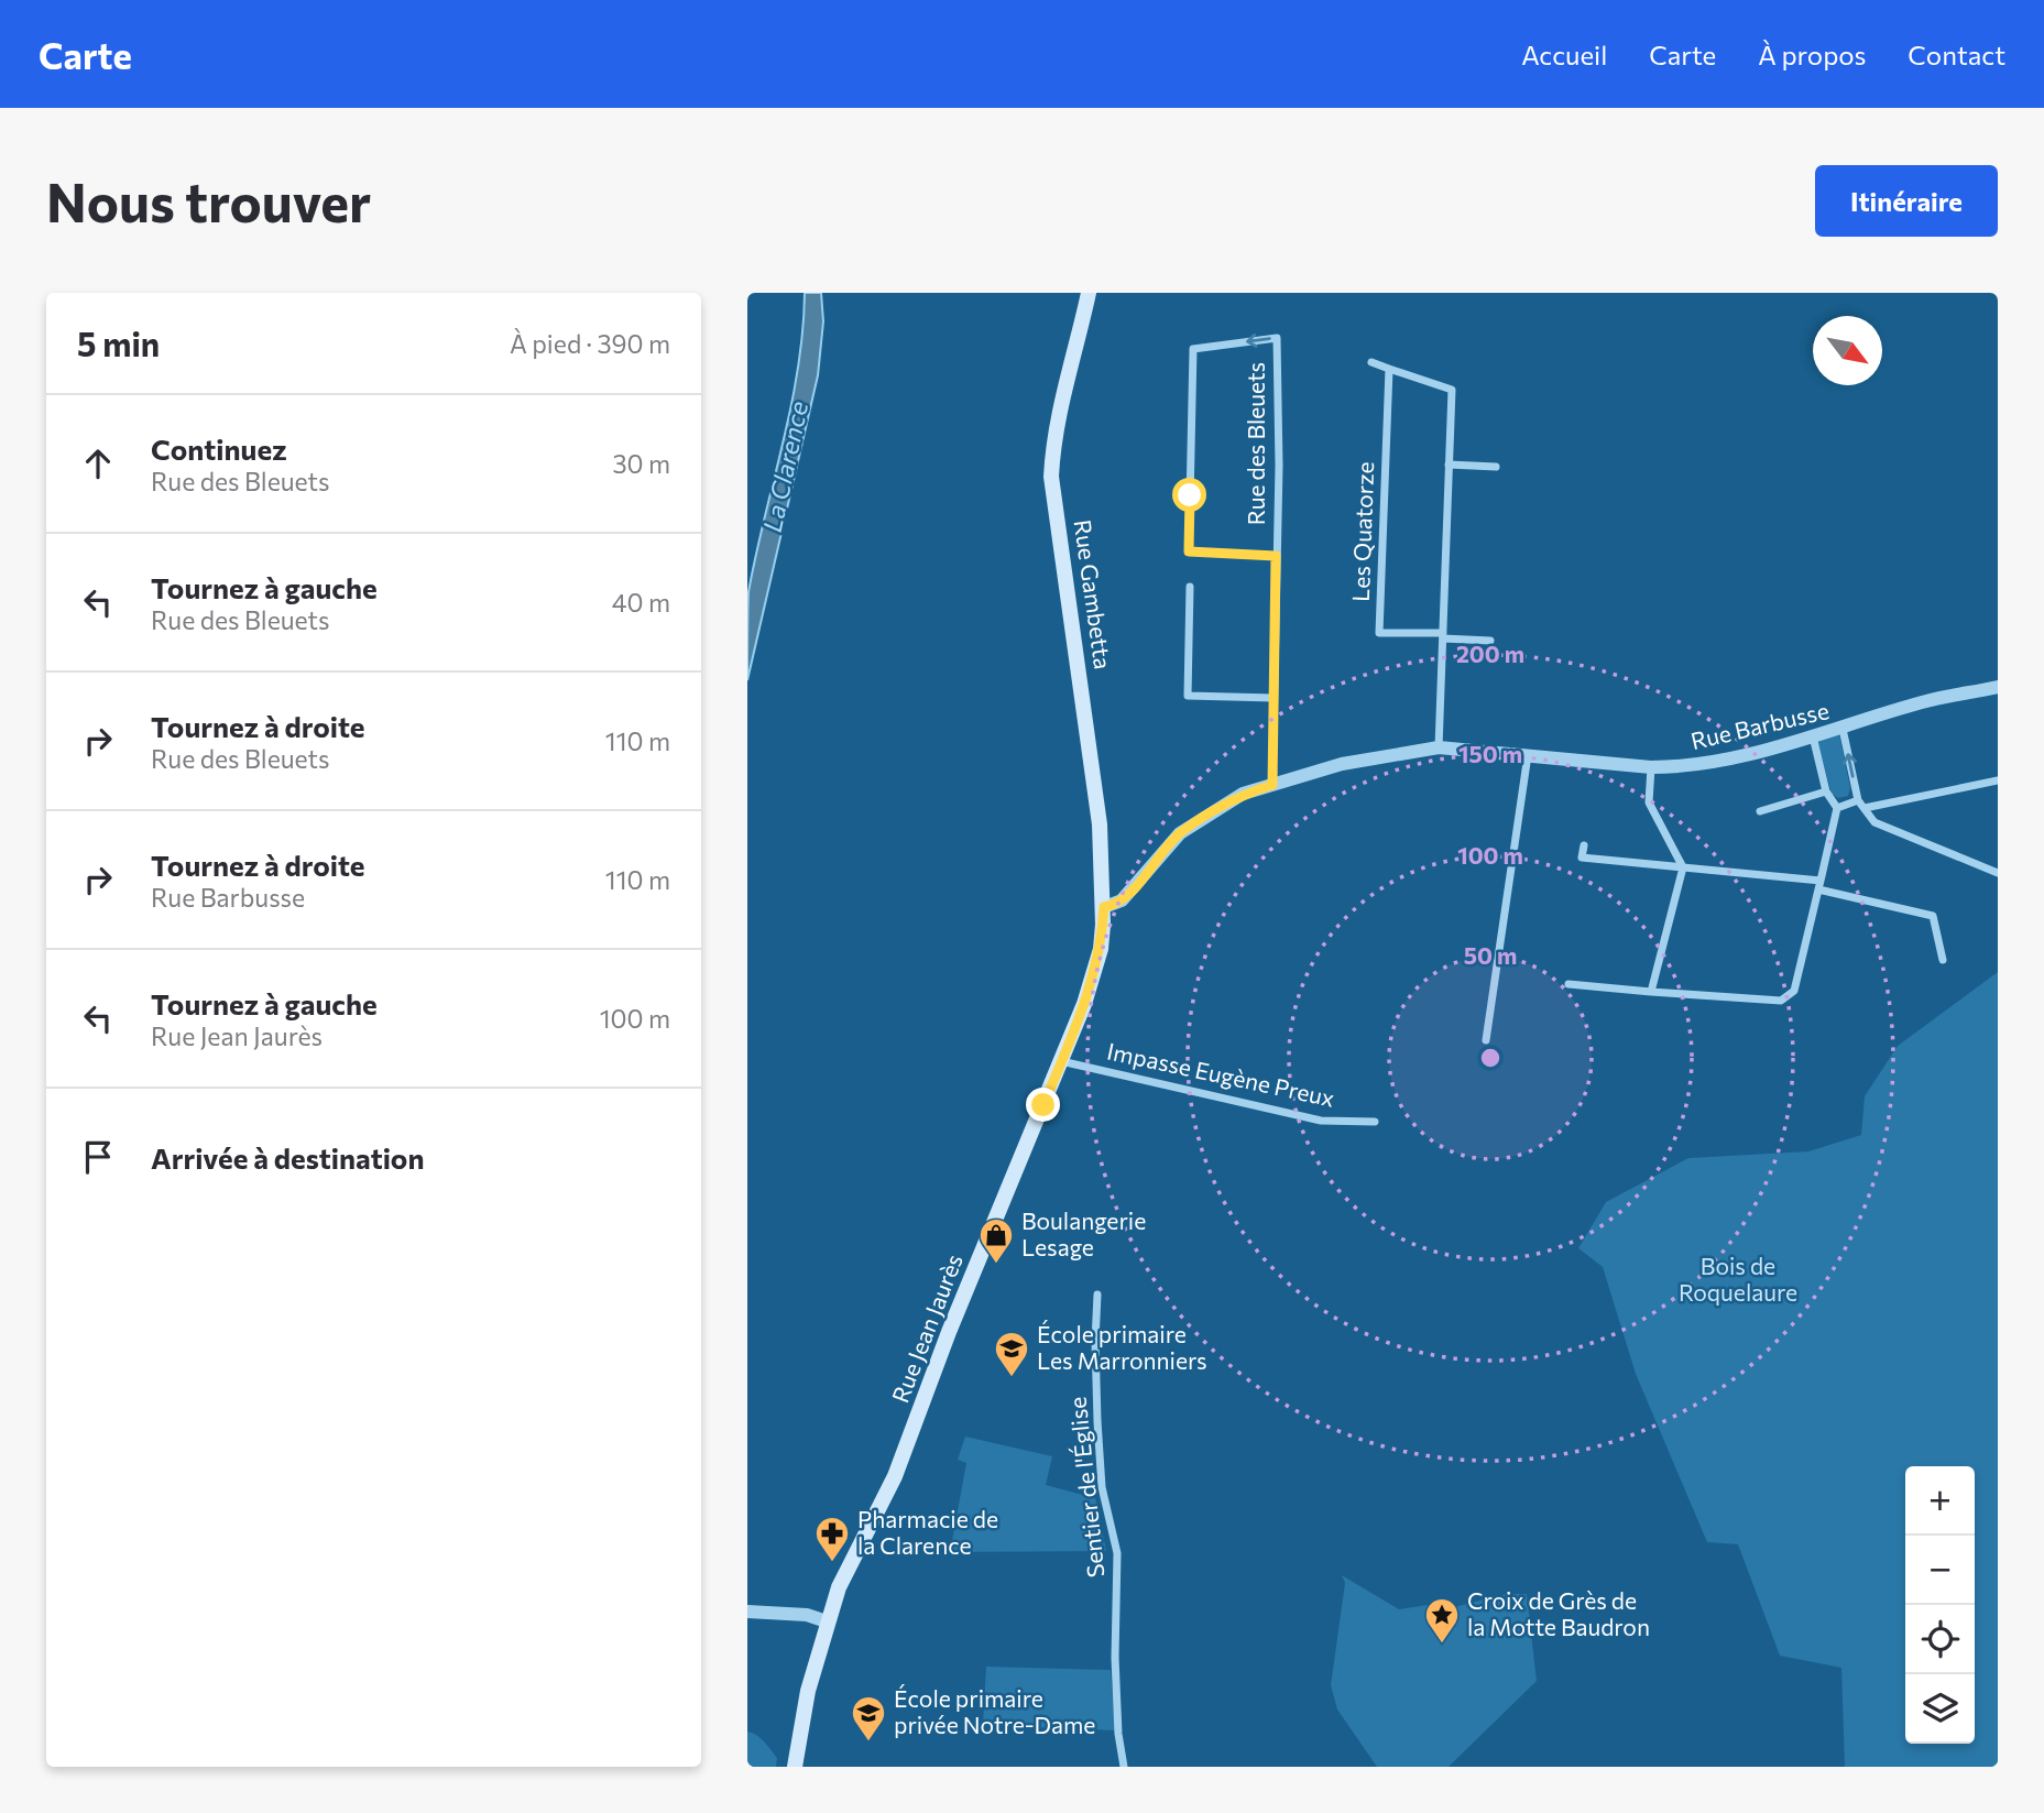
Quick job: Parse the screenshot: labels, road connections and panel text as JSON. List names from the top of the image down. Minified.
{"streets":{"main road":["Rue Gambetta","Rue Jean Jaurès"],"street":["Rue des Bleuets","Les Quatorze","Rue Barbusse","Impasse Eugène Preux","Sentier de l'Église"]},"crossings":[["Rue des Bleuets","Rue Barbusse"],["Rue Gambetta","Rue Barbusse"],["Rue Gambetta","Rue Jean Jaurès"],["Rue Barbusse","Rue Jean Jaurès"],["Impasse Eugène Preux","Rue Jean Jaurès"]],"water":["La Clarence"],"parks":["Bois de Roquelaure"],"places":{"shop":["Boulangerie Lesage"],"school or university":["École primaire Les Marronniers","École primaire privée Notre-Dame"],"pharmacy":["Pharmacie de la Clarence"],"place":["Croix de Grès de la Motte Baudron"]},"north":"bottom right","page":{"header":"Carte","nav":["Accueil","Carte","À propos","Contact"],"buttons":"Itinéraire","title":"Nous trouver","heading":["5 min","À pied · 390 m"],"list":[["Continuez","Rue des Bleuets","30 m"],["Tournez à gauche","Rue des Bleuets","40 m"],["Tournez à droite","Rue des Bleuets","110 m"],["Tournez à droite","Rue Barbusse","110 m"],["Tournez à gauche","Rue Jean Jaurès","100 m"],"Arrivée à destination"],"map_buttons":["+","−"]},"rings":["200 m","150 m","100 m","50 m"]}
